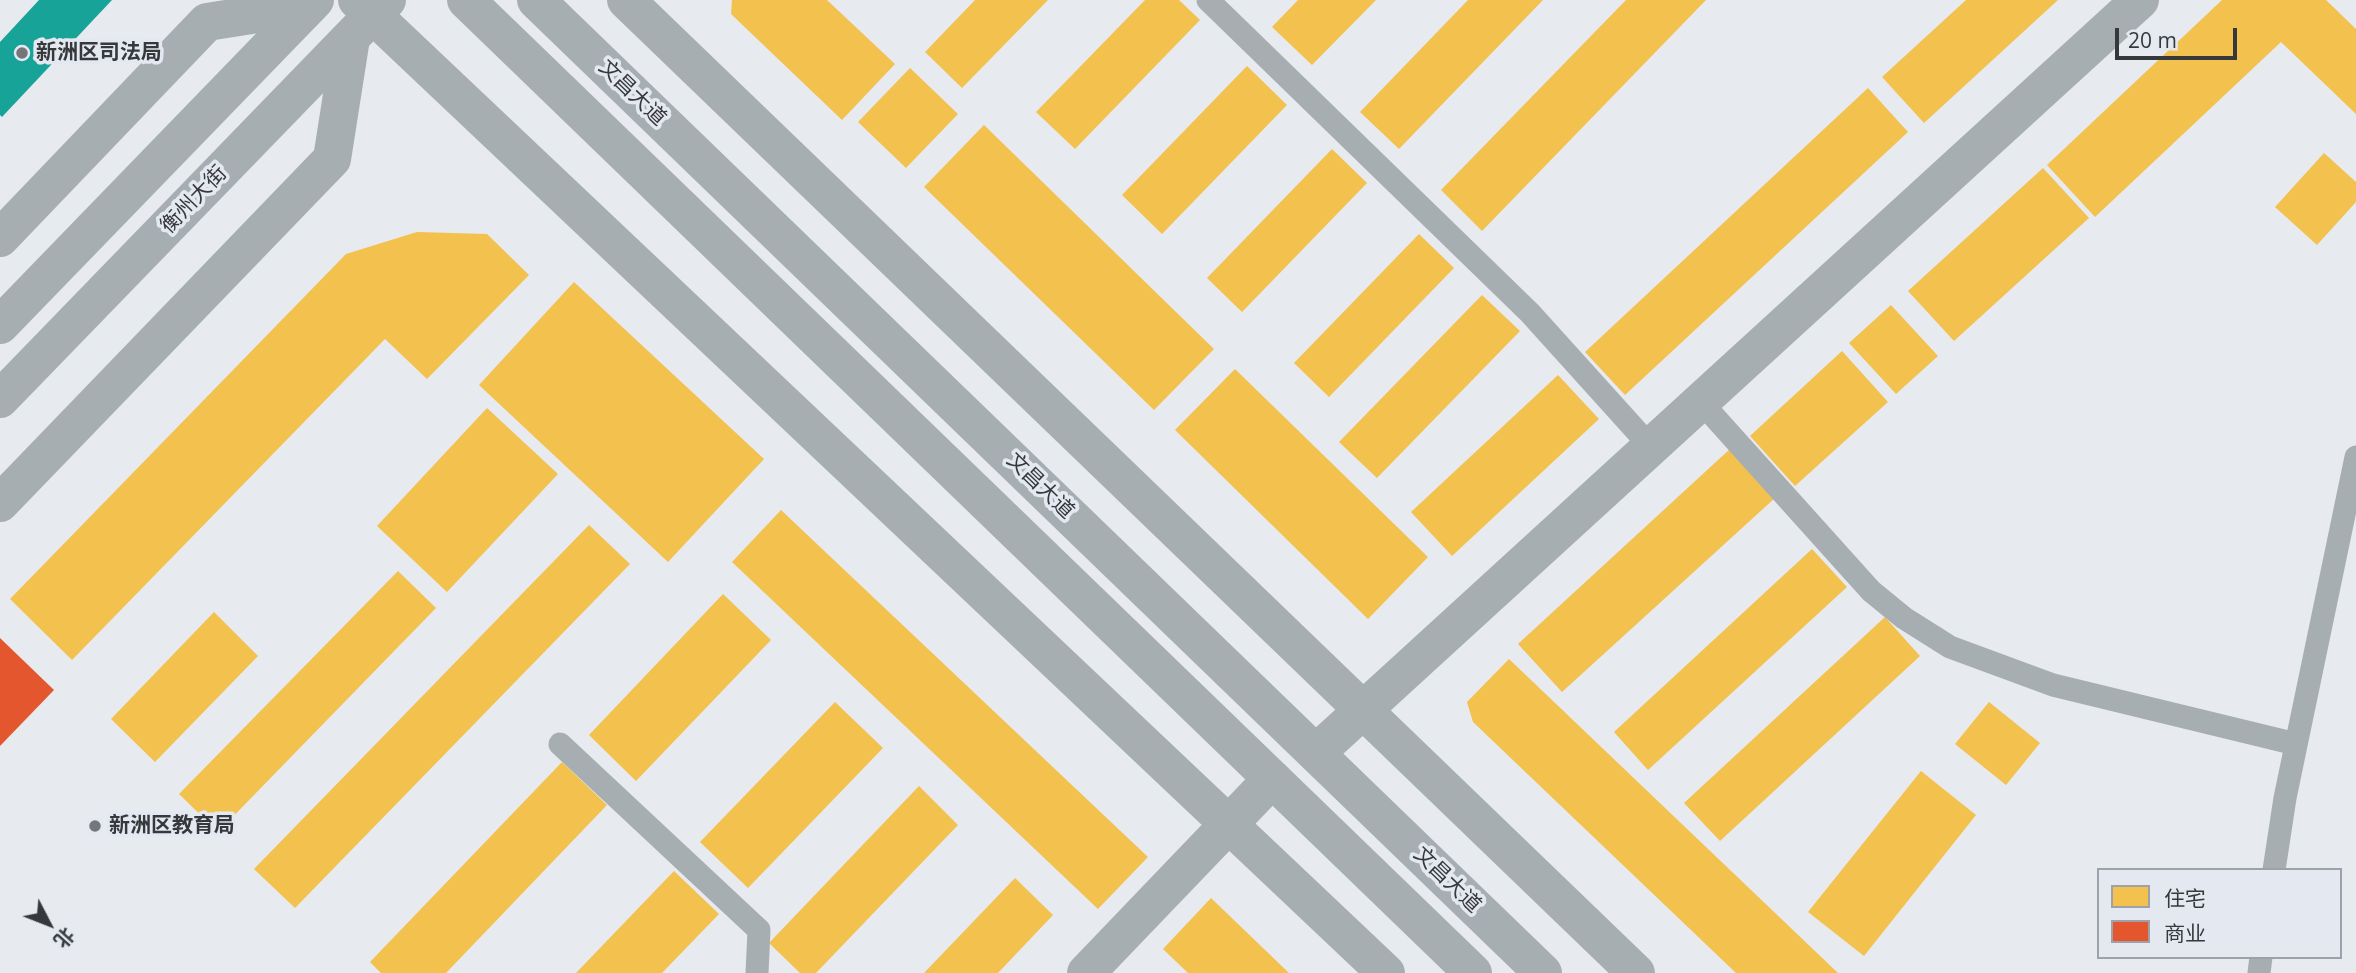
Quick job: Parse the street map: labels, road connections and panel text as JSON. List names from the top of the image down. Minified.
{"streets":{"main road":["文昌大道","衡州大街"]},"places":["新洲区司法局","新洲区教育局"],"legend":["住宅","商业"],"scale_bar":"20 m","north":"bottom right"}
